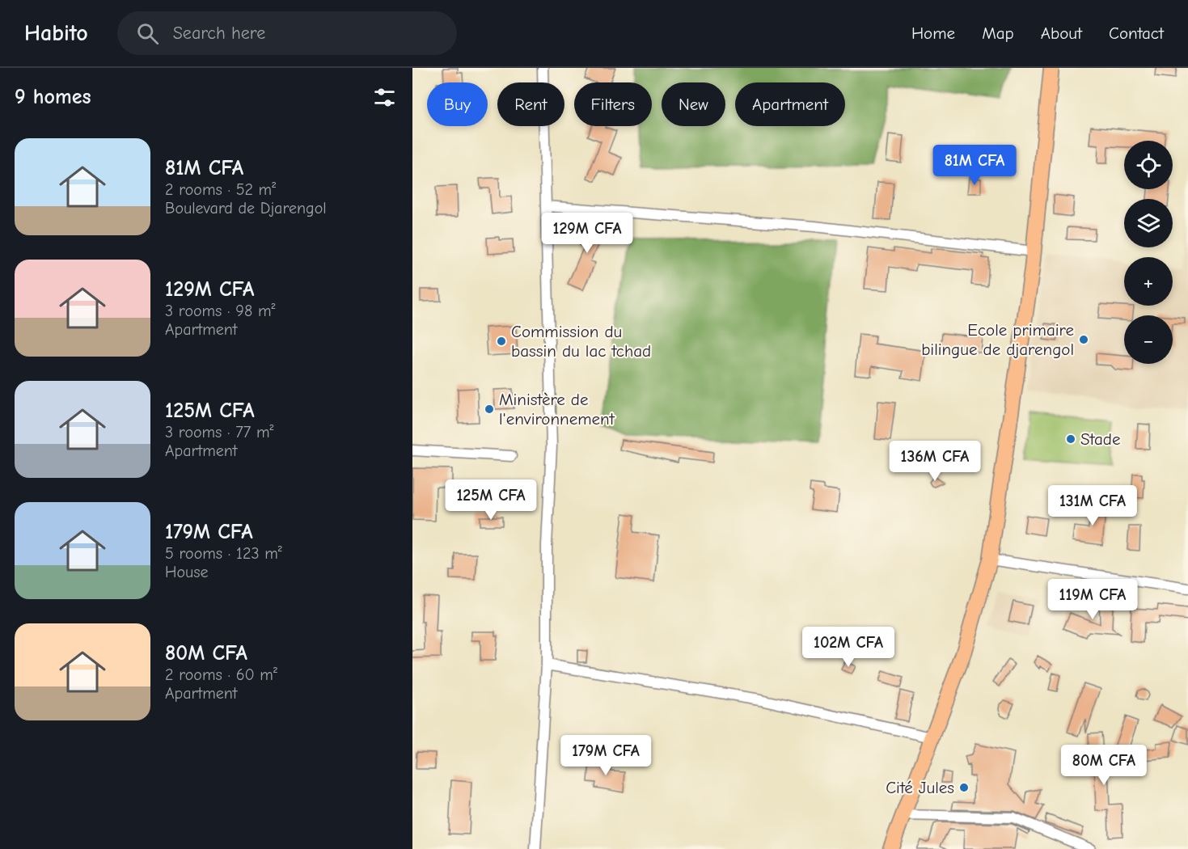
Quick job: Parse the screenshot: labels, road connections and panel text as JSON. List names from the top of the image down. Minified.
{"places":["Ecole primaire bilingue de djarengol","Commission du bassin du lac tchad","Ministère de l'environnement","Stade","Cité Jules"],"page":{"header":"Habito","search":"Search here","nav":["Home","Map","About","Contact"],"heading":"9 homes","chip":["Buy","Rent","Filters","New","Apartment"],"list":[{"name":"81M CFA","note":"2 rooms · 52 m² · Boulevard de Djarengol"},{"name":"129M CFA","note":"3 rooms · 98 m² · Apartment"},{"name":"125M CFA","note":"3 rooms · 77 m² · Apartment"},{"name":"179M CFA","note":"5 rooms · 123 m² · House"},{"name":"80M CFA","note":"2 rooms · 60 m² · Apartment"}],"map_buttons":["+","−"],"price":["81M CFA","129M CFA","136M CFA","125M CFA","131M CFA","119M CFA","102M CFA","179M CFA","80M CFA"]}}
